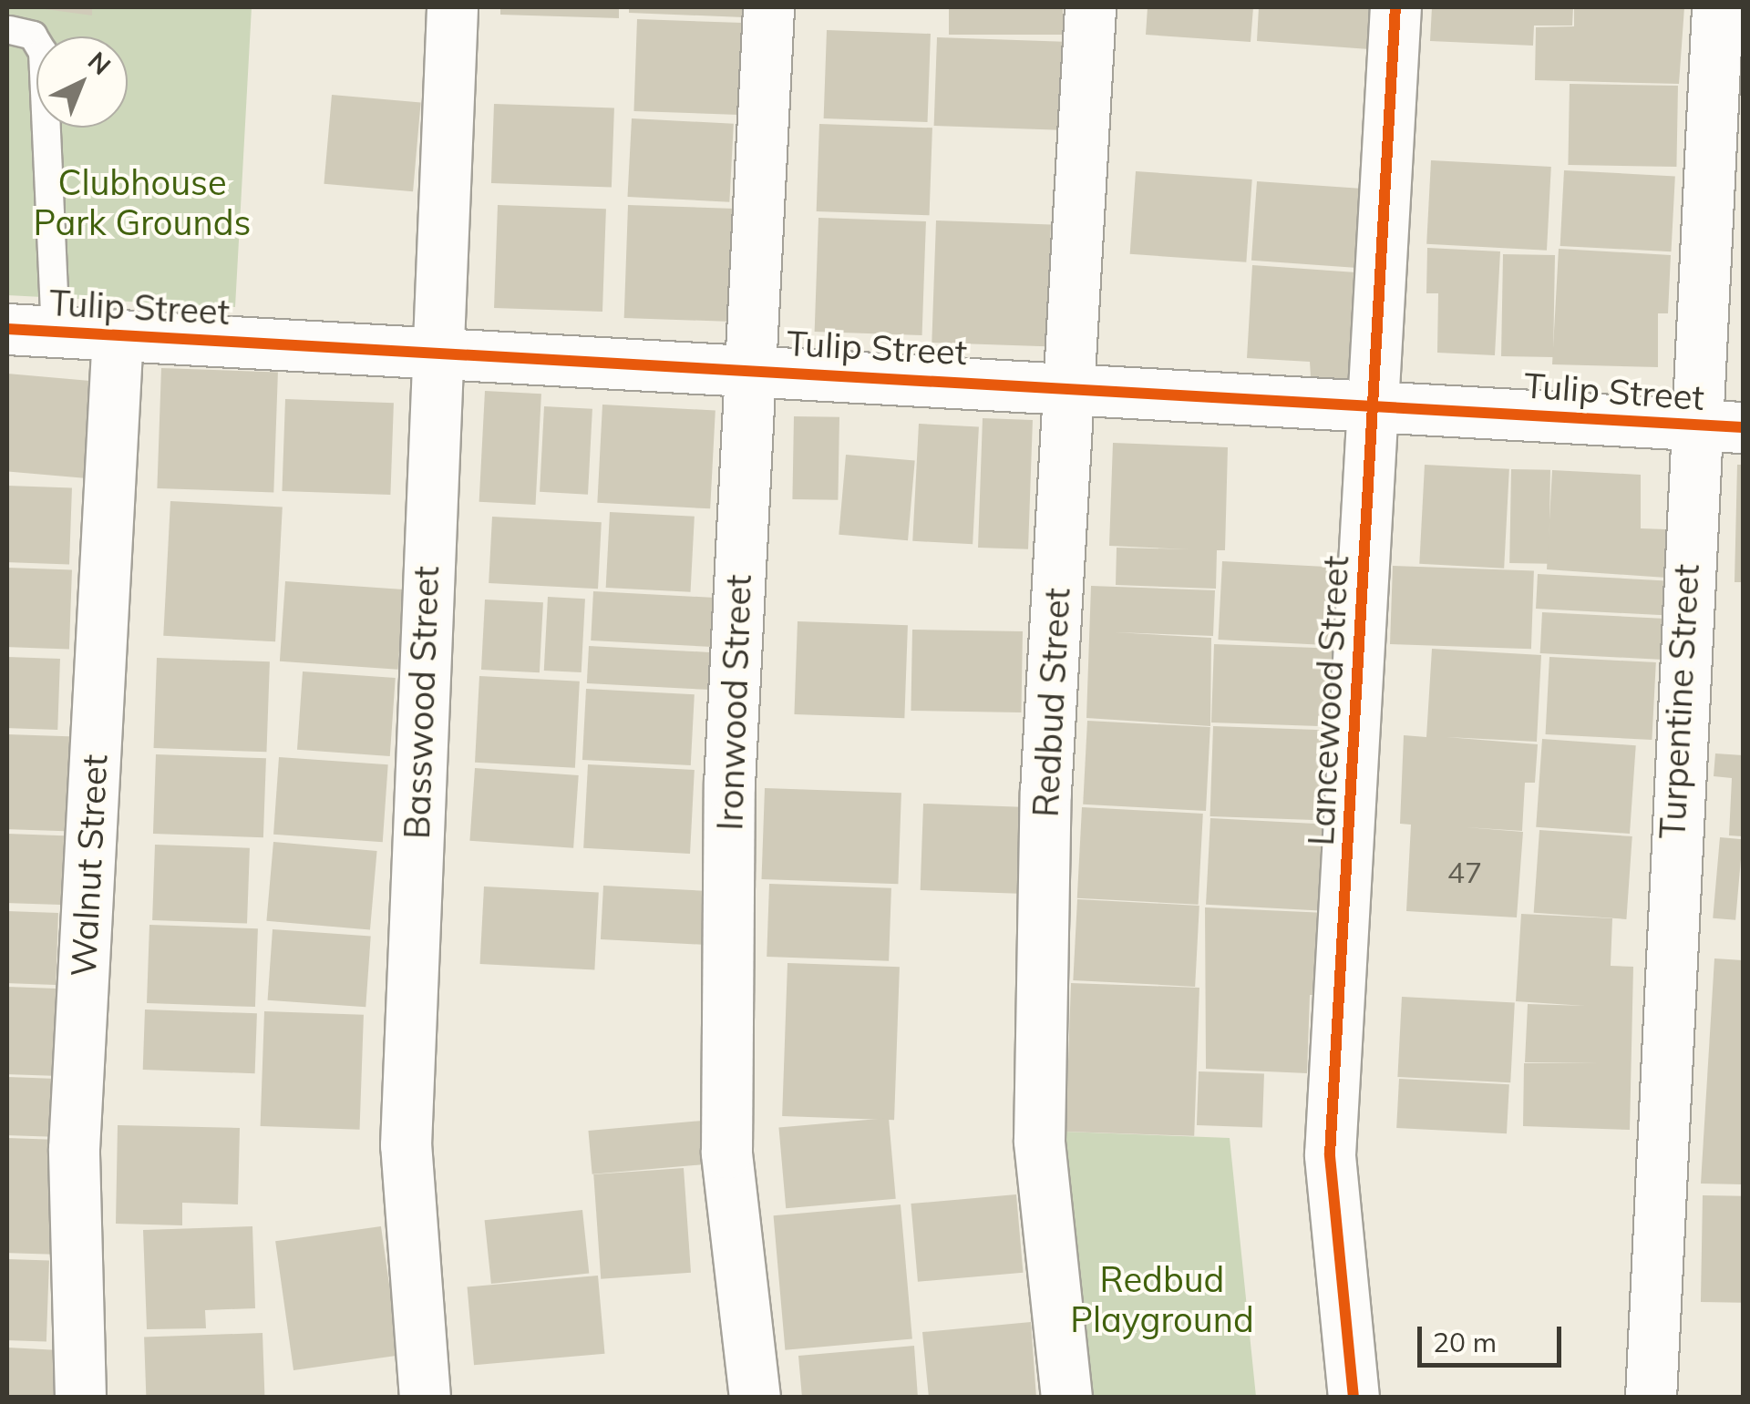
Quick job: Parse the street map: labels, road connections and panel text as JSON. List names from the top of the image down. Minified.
{"streets":{"street":["Tulip Street","Lancewood Street","Turpentine Street","Basswood Street","Ironwood Street","Redbud Street","Walnut Street"]},"crossings":[["Tulip Street","Lancewood Street"],["Tulip Street","Turpentine Street"],["Tulip Street","Basswood Street"],["Tulip Street","Ironwood Street"],["Tulip Street","Redbud Street"],["Tulip Street","Walnut Street"]],"parks":["Clubhouse Park Grounds","Redbud Playground"],"house_numbers":["47"],"scale_bar":"20 m","north":"top right"}
